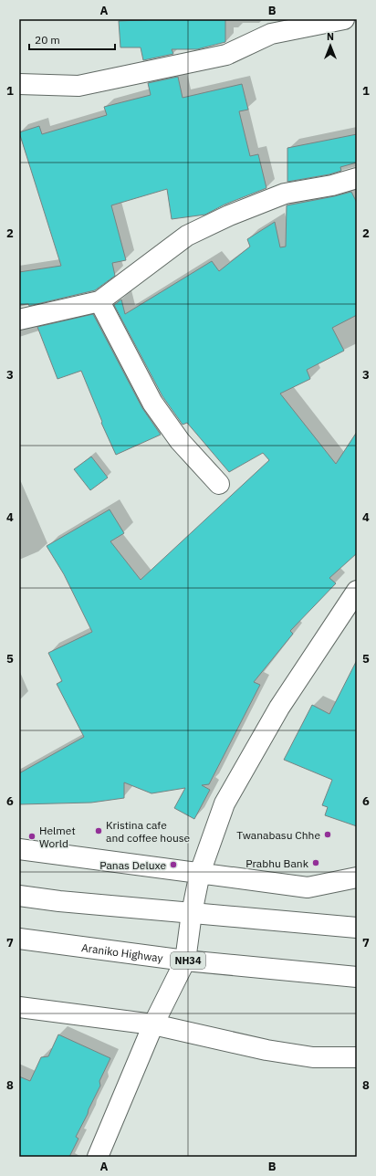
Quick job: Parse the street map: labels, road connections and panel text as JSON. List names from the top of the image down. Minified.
{"streets":{"main road":["Araniko Highway","NH34"]},"places":["Kristina cafe and coffee house","Twanabasu Chhe","Helmet World","Prabhu Bank","Panas Deluxe"],"scale_bar":"20 m","north":"top","grid":{"columns":["A","B"],"rows":["1","2","3","4","5","6","7","8"]}}
